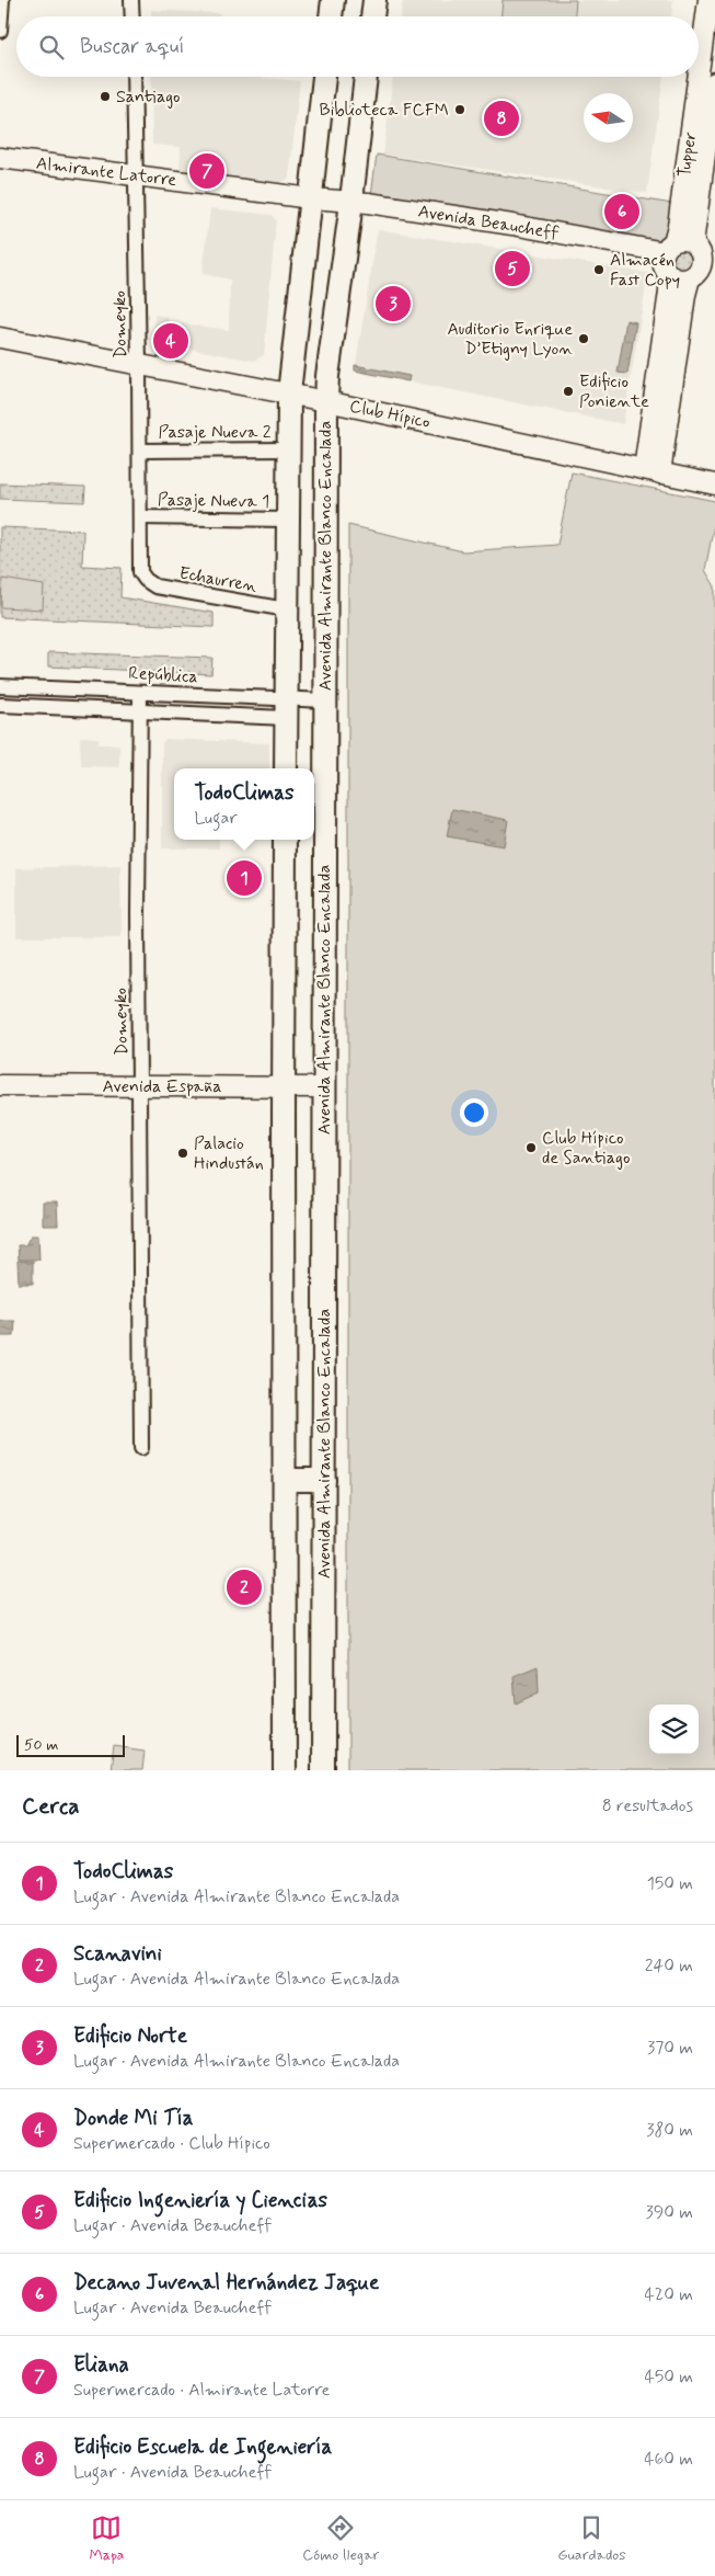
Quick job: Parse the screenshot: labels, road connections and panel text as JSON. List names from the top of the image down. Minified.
{"streets":{"main road":["Tupper","Almirante Latorre","Avenida Beaucheff","Club Hípico","Avenida Almirante Blanco Encalada","Avenida España"],"street":["Domeyko","Pasaje Nueva 2","Pasaje Nueva 1","Echaurren","República"]},"crossings":[["Tupper","Avenida Beaucheff"],["Almirante Latorre","Avenida Beaucheff"],["Almirante Latorre","Domeyko"],["Almirante Latorre","Avenida Almirante Blanco Encalada"],["Avenida Beaucheff","Avenida Almirante Blanco Encalada"],["Domeyko","Club Hípico"],["Domeyko","Pasaje Nueva 2"],["Domeyko","Pasaje Nueva 1"],["Domeyko","Echaurren"],["Domeyko","República"],["Domeyko","Avenida España"],["Club Hípico","Avenida Almirante Blanco Encalada"],["Pasaje Nueva 2","Avenida Almirante Blanco Encalada"],["Pasaje Nueva 1","Avenida Almirante Blanco Encalada"],["Avenida Almirante Blanco Encalada","Echaurren"],["Avenida Almirante Blanco Encalada","República"],["Avenida Almirante Blanco Encalada","Avenida España"]],"places":["Santiago","Biblioteca FCFM","Almacén Fast Copy","Auditorio Enrique D’Etigny Lyon","Edificio Poniente","Club Hípico de Santiago","Palacio Hindustán"],"scale_bar":"50 m","north":"left","page":{"search":"Buscar aquí","pins":["8","7","6","5","3","4","1","2"],"popup":["TodoClimas","Lugar"],"scale":"50 m","heading":["Cerca","8 resultados"],"list":[{"mark":"1","name":"TodoClimas","note":"Lugar · Avenida Almirante Blanco Encalada","value":"150 m"},{"mark":"2","name":"Scanavini","note":"Lugar · Avenida Almirante Blanco Encalada","value":"240 m"},{"mark":"3","name":"Edificio Norte","note":"Lugar · Avenida Almirante Blanco Encalada","value":"370 m"},{"mark":"4","name":"Donde Mi Tía","note":"Supermercado · Club Hípico","value":"380 m"},{"mark":"5","name":"Edificio Ingeniería y Ciencias","note":"Lugar · Avenida Beaucheff","value":"390 m"},{"mark":"6","name":"Decano Juvenal Hernández Jaque","note":"Lugar · Avenida Beaucheff","value":"420 m"},{"mark":"7","name":"Eliana","note":"Supermercado · Almirante Latorre","value":"450 m"},{"mark":"8","name":"Edificio Escuela de Ingeniería","note":"Lugar · Avenida Beaucheff","value":"460 m"}],"nav":["Mapa","Cómo llegar","Guardados"]}}
